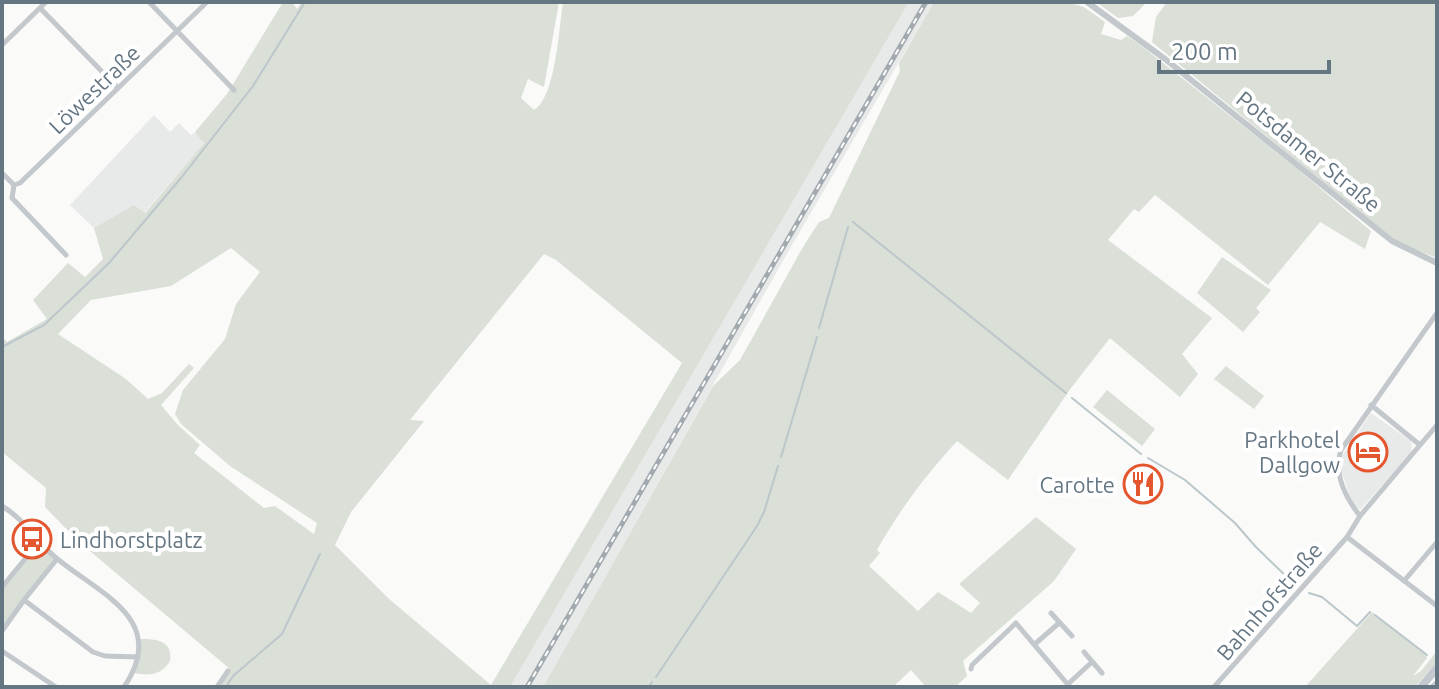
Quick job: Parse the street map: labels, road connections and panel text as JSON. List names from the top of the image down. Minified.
{"streets":{"street":["Löwestraße","Potsdamer Straße","Bahnhofstraße"]},"places":{"hotel":["Parkhotel Dallgow"],"restaurant":["Carotte"],"bus stop":["Lindhorstplatz"]},"scale_bar":"200 m"}
